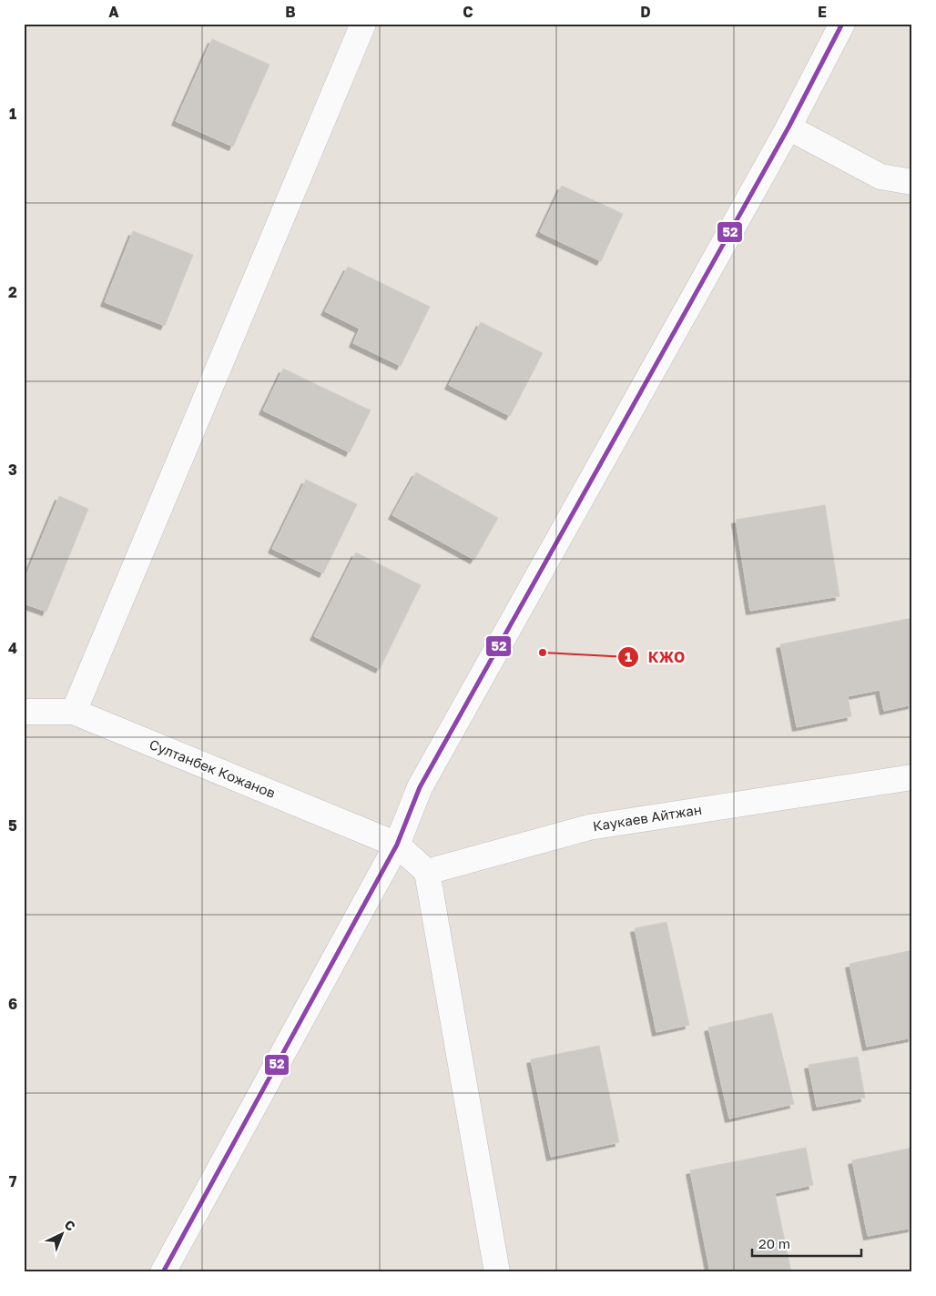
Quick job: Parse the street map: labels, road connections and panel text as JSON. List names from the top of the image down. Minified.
{"streets":{"street":["Султанбек Кожанов","Каукаев Айтжан"]},"places":["КЖО"],"lines":["transit line 52"],"scale_bar":"20 m","north":"top right","grid":{"columns":["A","B","C","D","E"],"rows":["1","2","3","4","5","6","7"]}}
